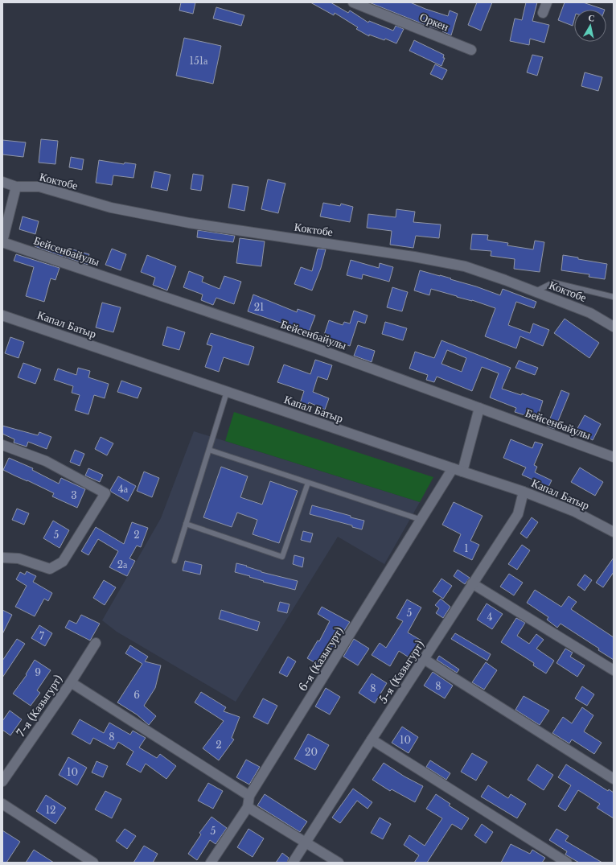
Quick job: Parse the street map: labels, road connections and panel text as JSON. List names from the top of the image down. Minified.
{"streets":{"street":["Оркен","Коктобе","Бейсенбайулы","Капал Батыр","6-я (Казыгурт)","5-я (Казыгурт)","7-я (Казыгурт)"]},"crossings":[["Бейсенбайулы","6-я (Казыгурт)"],["Капал Батыр","6-я (Казыгурт)"],["Капал Батыр","5-я (Казыгурт)"]],"house_numbers":["151а","21","4а","3","5","2","1","2а","5","4","7","9","8","8","6","8","10","2","20","10","12","5"],"north":"top"}
